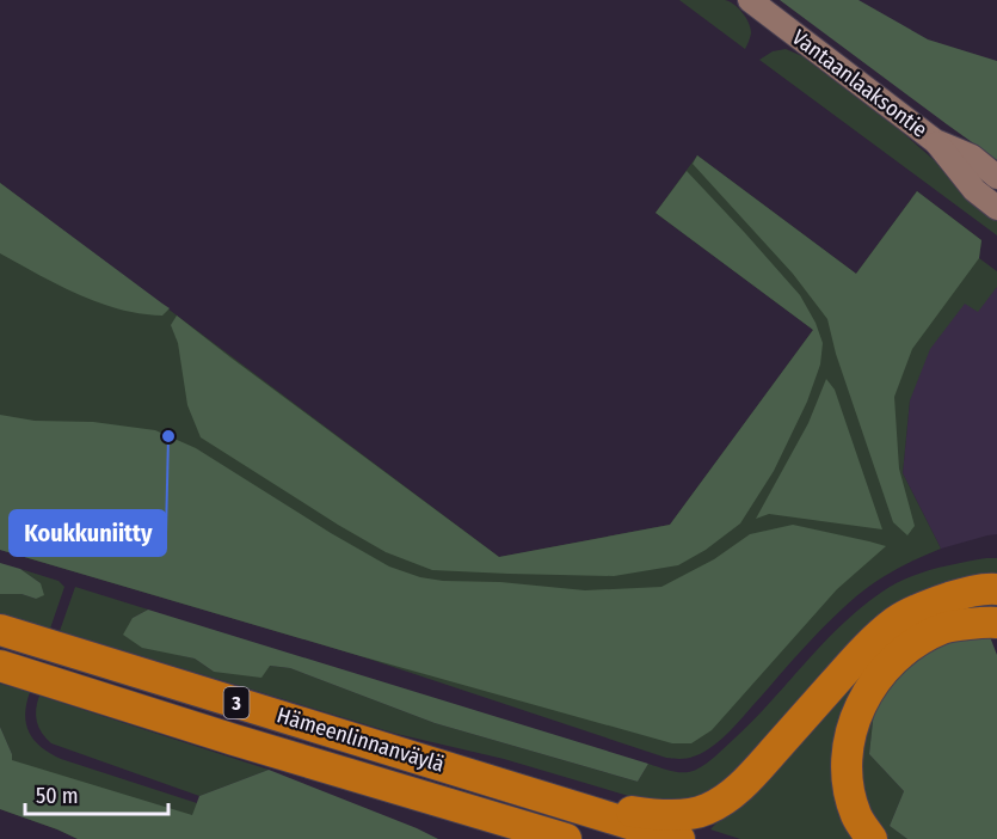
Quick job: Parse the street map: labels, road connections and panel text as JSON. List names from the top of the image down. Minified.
{"streets":{"highway":["3","Hämeenlinnanväylä"],"main road":["Vantaanlaaksontie"]},"places":["Koukkuniitty"],"scale_bar":"50 m"}
